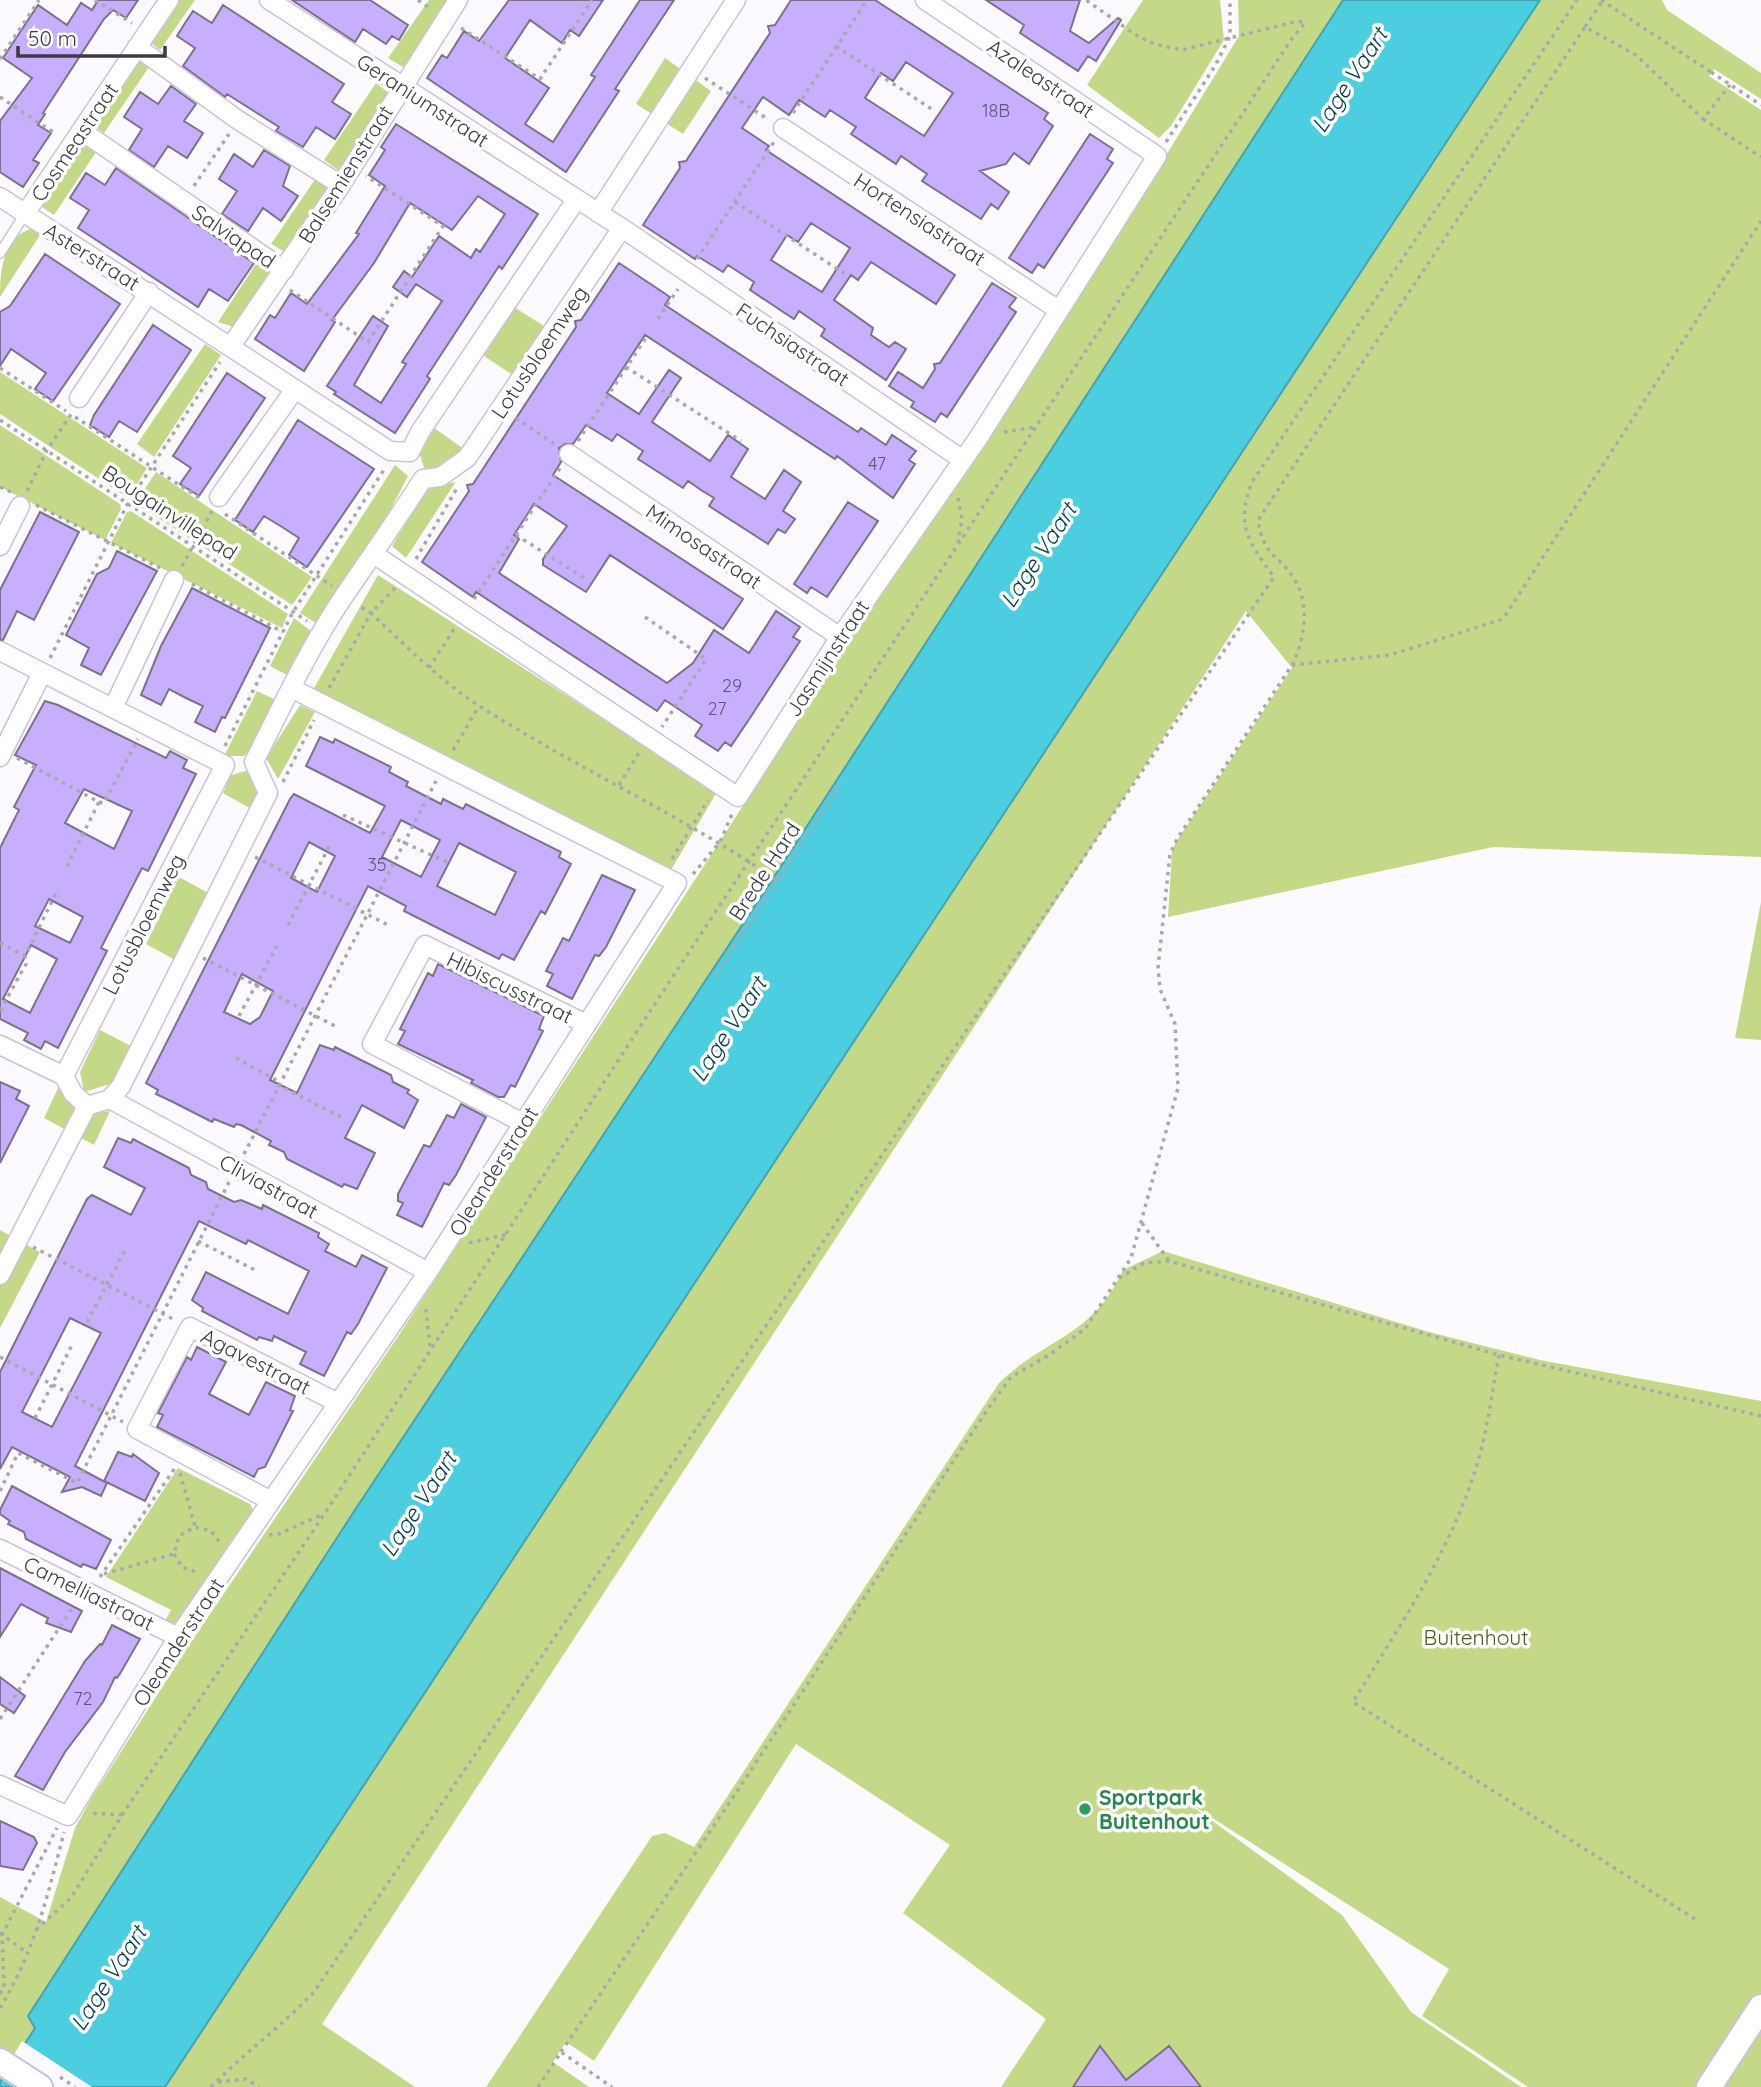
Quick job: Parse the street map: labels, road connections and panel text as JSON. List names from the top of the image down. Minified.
{"streets":{"street":["Azaleastraat","Geraniumstraat","Cosmeastraat","Balsemienstraat","Hortensiastraat","Salviapad","Asterstraat","Fuchsiastraat","Lotusbloemweg","Mimosastraat","Jasmijnstraat","Hibiscusstraat","Oleanderstraat","Cliviastraat","Agavestraat","Camelliastraat"],"path":["Bougainvillepad","Brede Hard"]},"crossings":[["Azaleastraat","Jasmijnstraat"],["Geraniumstraat","Balsemienstraat"],["Cosmeastraat","Salviapad"],["Cosmeastraat","Asterstraat"],["Balsemienstraat","Salviapad"],["Balsemienstraat","Asterstraat"],["Hortensiastraat","Jasmijnstraat"],["Fuchsiastraat","Lotusbloemweg"],["Fuchsiastraat","Jasmijnstraat"],["Mimosastraat","Jasmijnstraat"],["Hibiscusstraat","Oleanderstraat"],["Oleanderstraat","Cliviastraat"],["Oleanderstraat","Agavestraat"],["Oleanderstraat","Camelliastraat"]],"water":["Lage Vaart"],"parks":["Buitenhout"],"places":["Sportpark Buitenhout"],"house_numbers":["18B","47","29","27","35","72"],"scale_bar":"50 m"}
